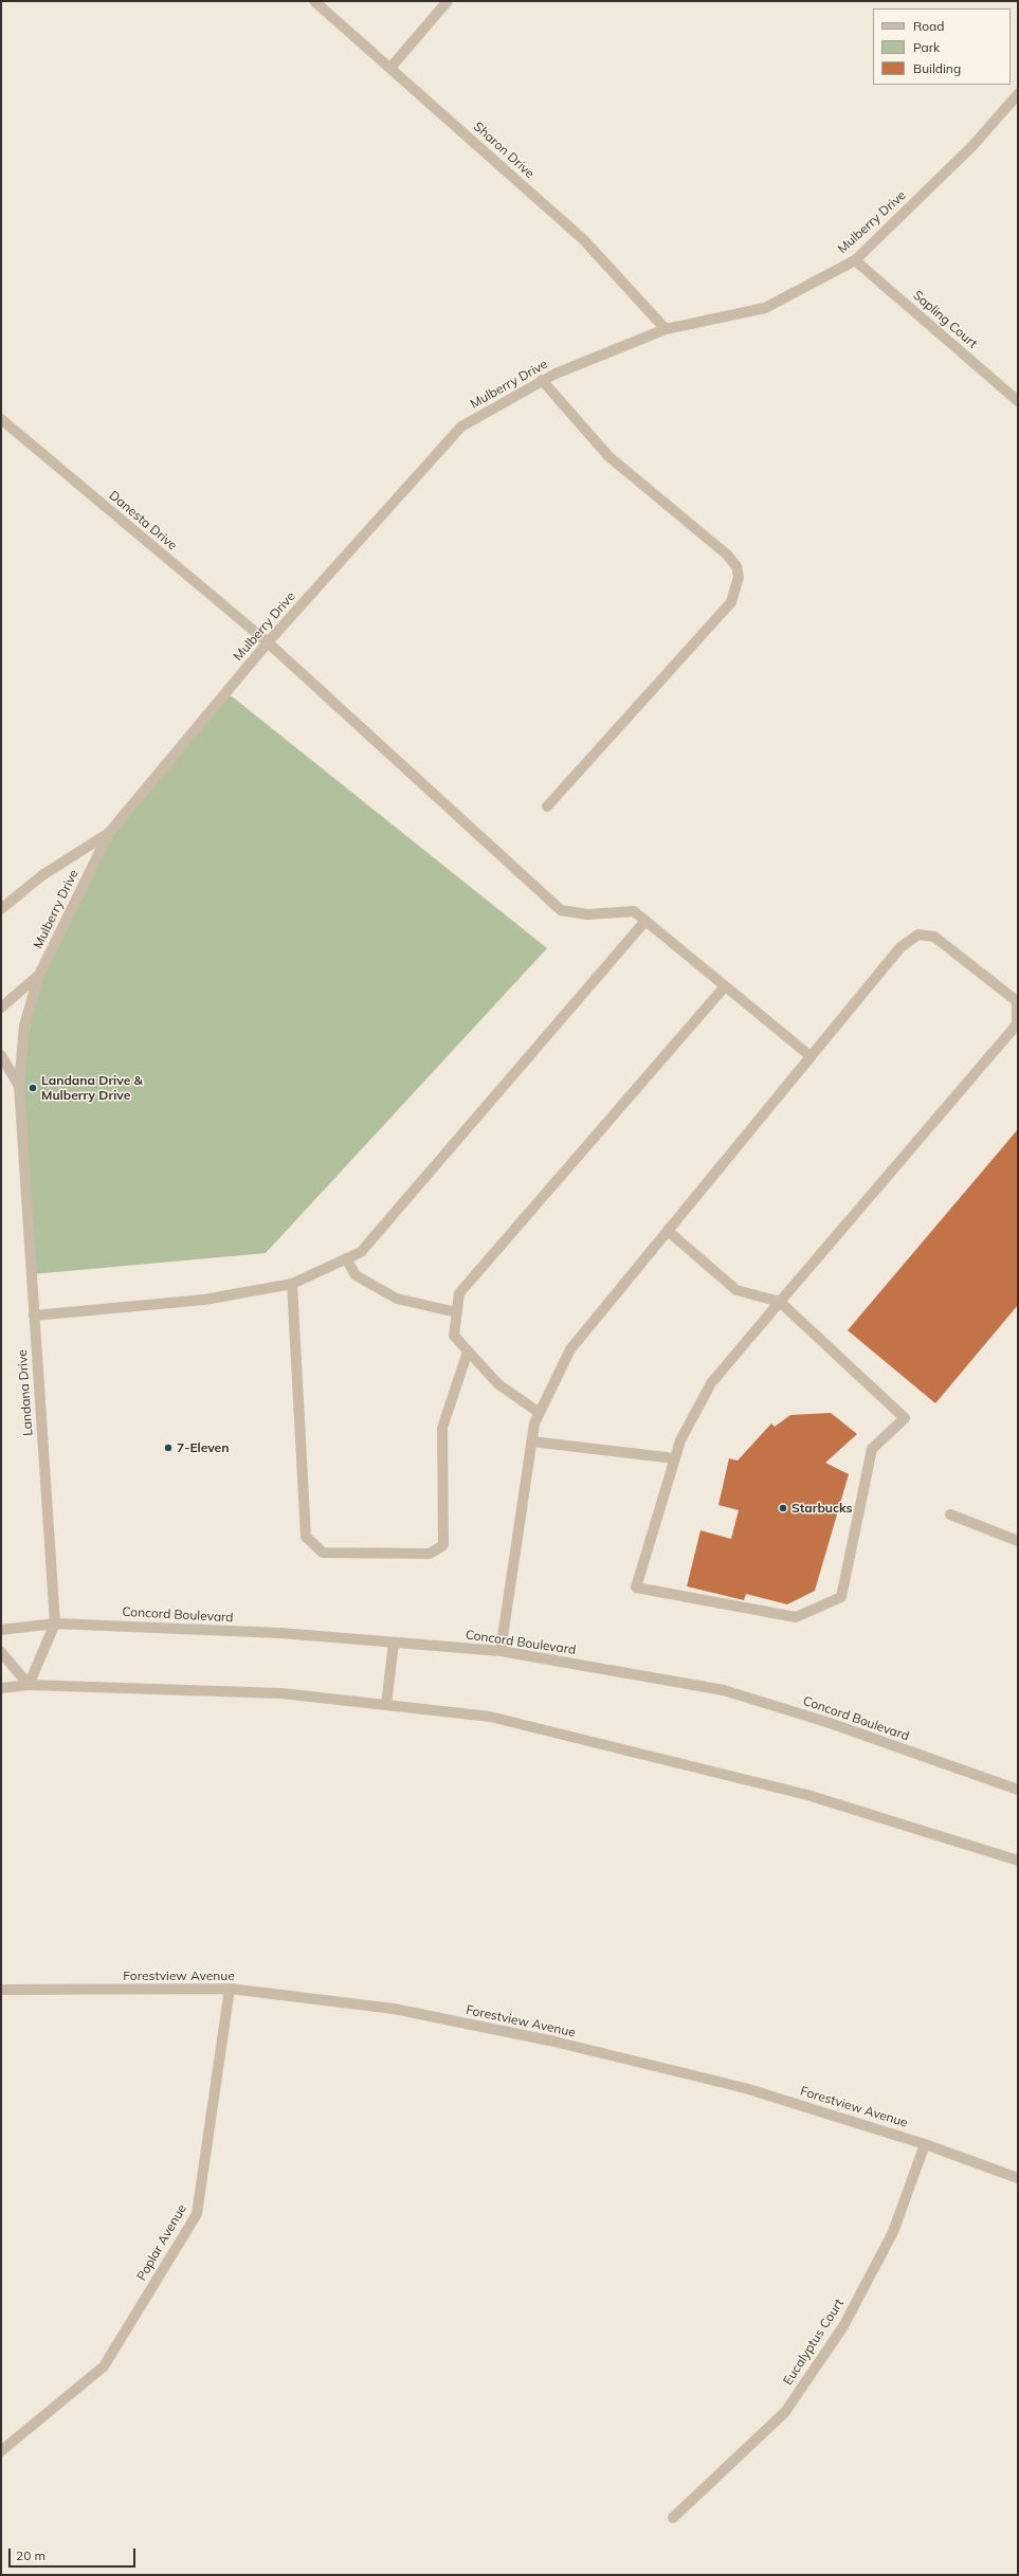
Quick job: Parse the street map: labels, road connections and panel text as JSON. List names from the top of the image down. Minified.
{"streets":{"street":["Sharon Drive","Mulberry Drive","Sapling Court","Danesta Drive","Landana Drive","Concord Boulevard","Forestview Avenue","Poplar Avenue","Eucalyptus Court"]},"crossings":[["Sharon Drive","Mulberry Drive"],["Mulberry Drive","Sapling Court"],["Mulberry Drive","Danesta Drive"],["Mulberry Drive","Landana Drive"],["Landana Drive","Concord Boulevard"],["Forestview Avenue","Poplar Avenue"],["Forestview Avenue","Eucalyptus Court"]],"places":["Landana Drive & Mulberry Drive","7-Eleven","Starbucks"],"legend":["Road","Park","Building"],"scale_bar":"20 m"}
